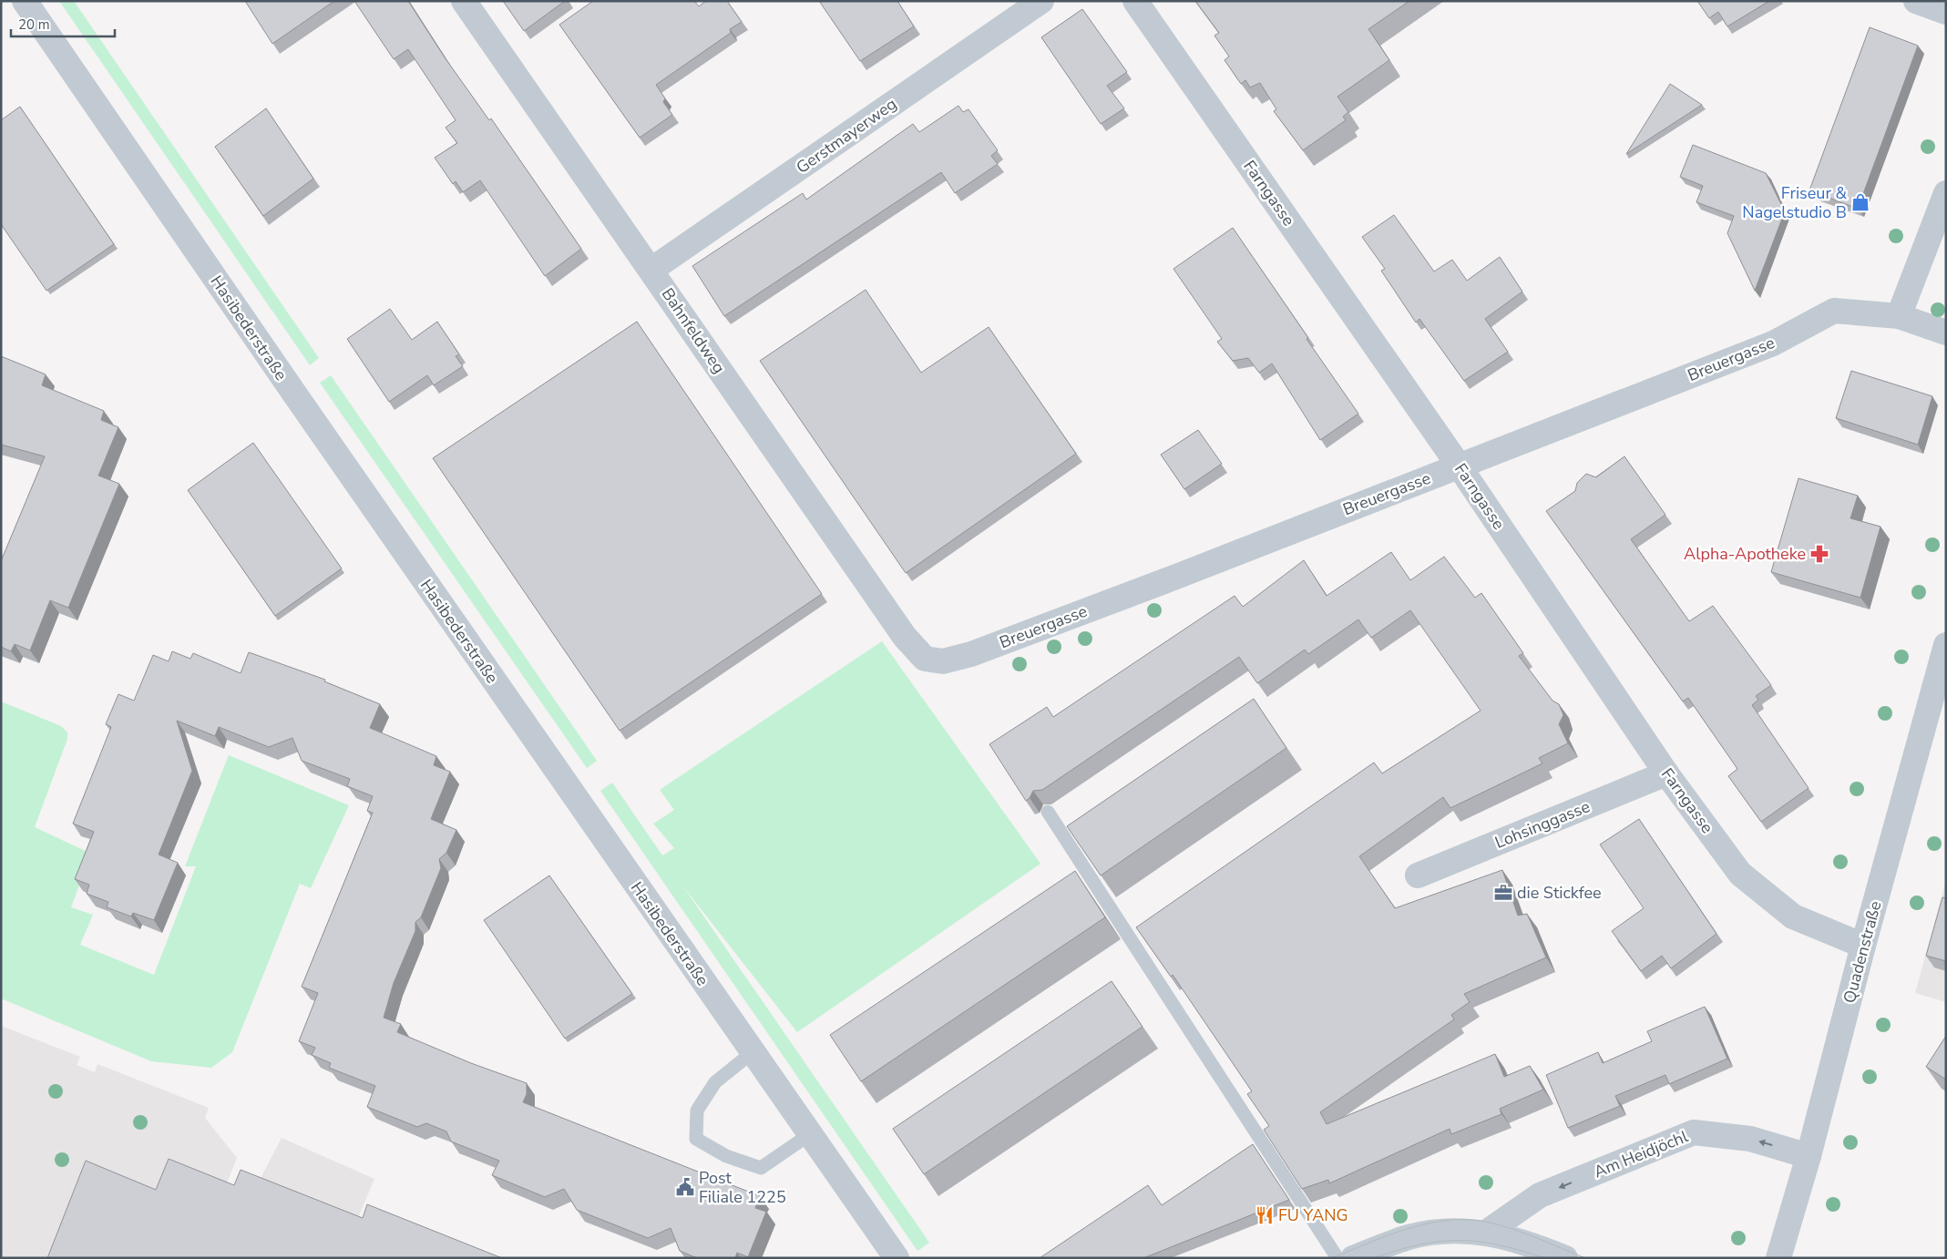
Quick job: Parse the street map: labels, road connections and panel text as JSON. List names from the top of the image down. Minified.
{"streets":{"street":["Gerstmayerweg","Farngasse","Hasibederstraße","Bahnfeldweg","Breuergasse","Lohsinggasse","Quadenstraße","Am Heidjöchl"]},"crossings":[["Gerstmayerweg","Bahnfeldweg"],["Farngasse","Breuergasse"],["Farngasse","Lohsinggasse"],["Farngasse","Quadenstraße"],["Bahnfeldweg","Breuergasse"],["Quadenstraße","Am Heidjöchl"]],"one_way":["Am Heidjöchl"],"places":{"shop":["Friseur & Nagelstudio B"],"pharmacy":["Alpha-Apotheke"],"office":["die Stickfee"],"public building":["Post Filiale 1225"],"restaurant":["FU YANG"]},"scale_bar":"20 m"}
